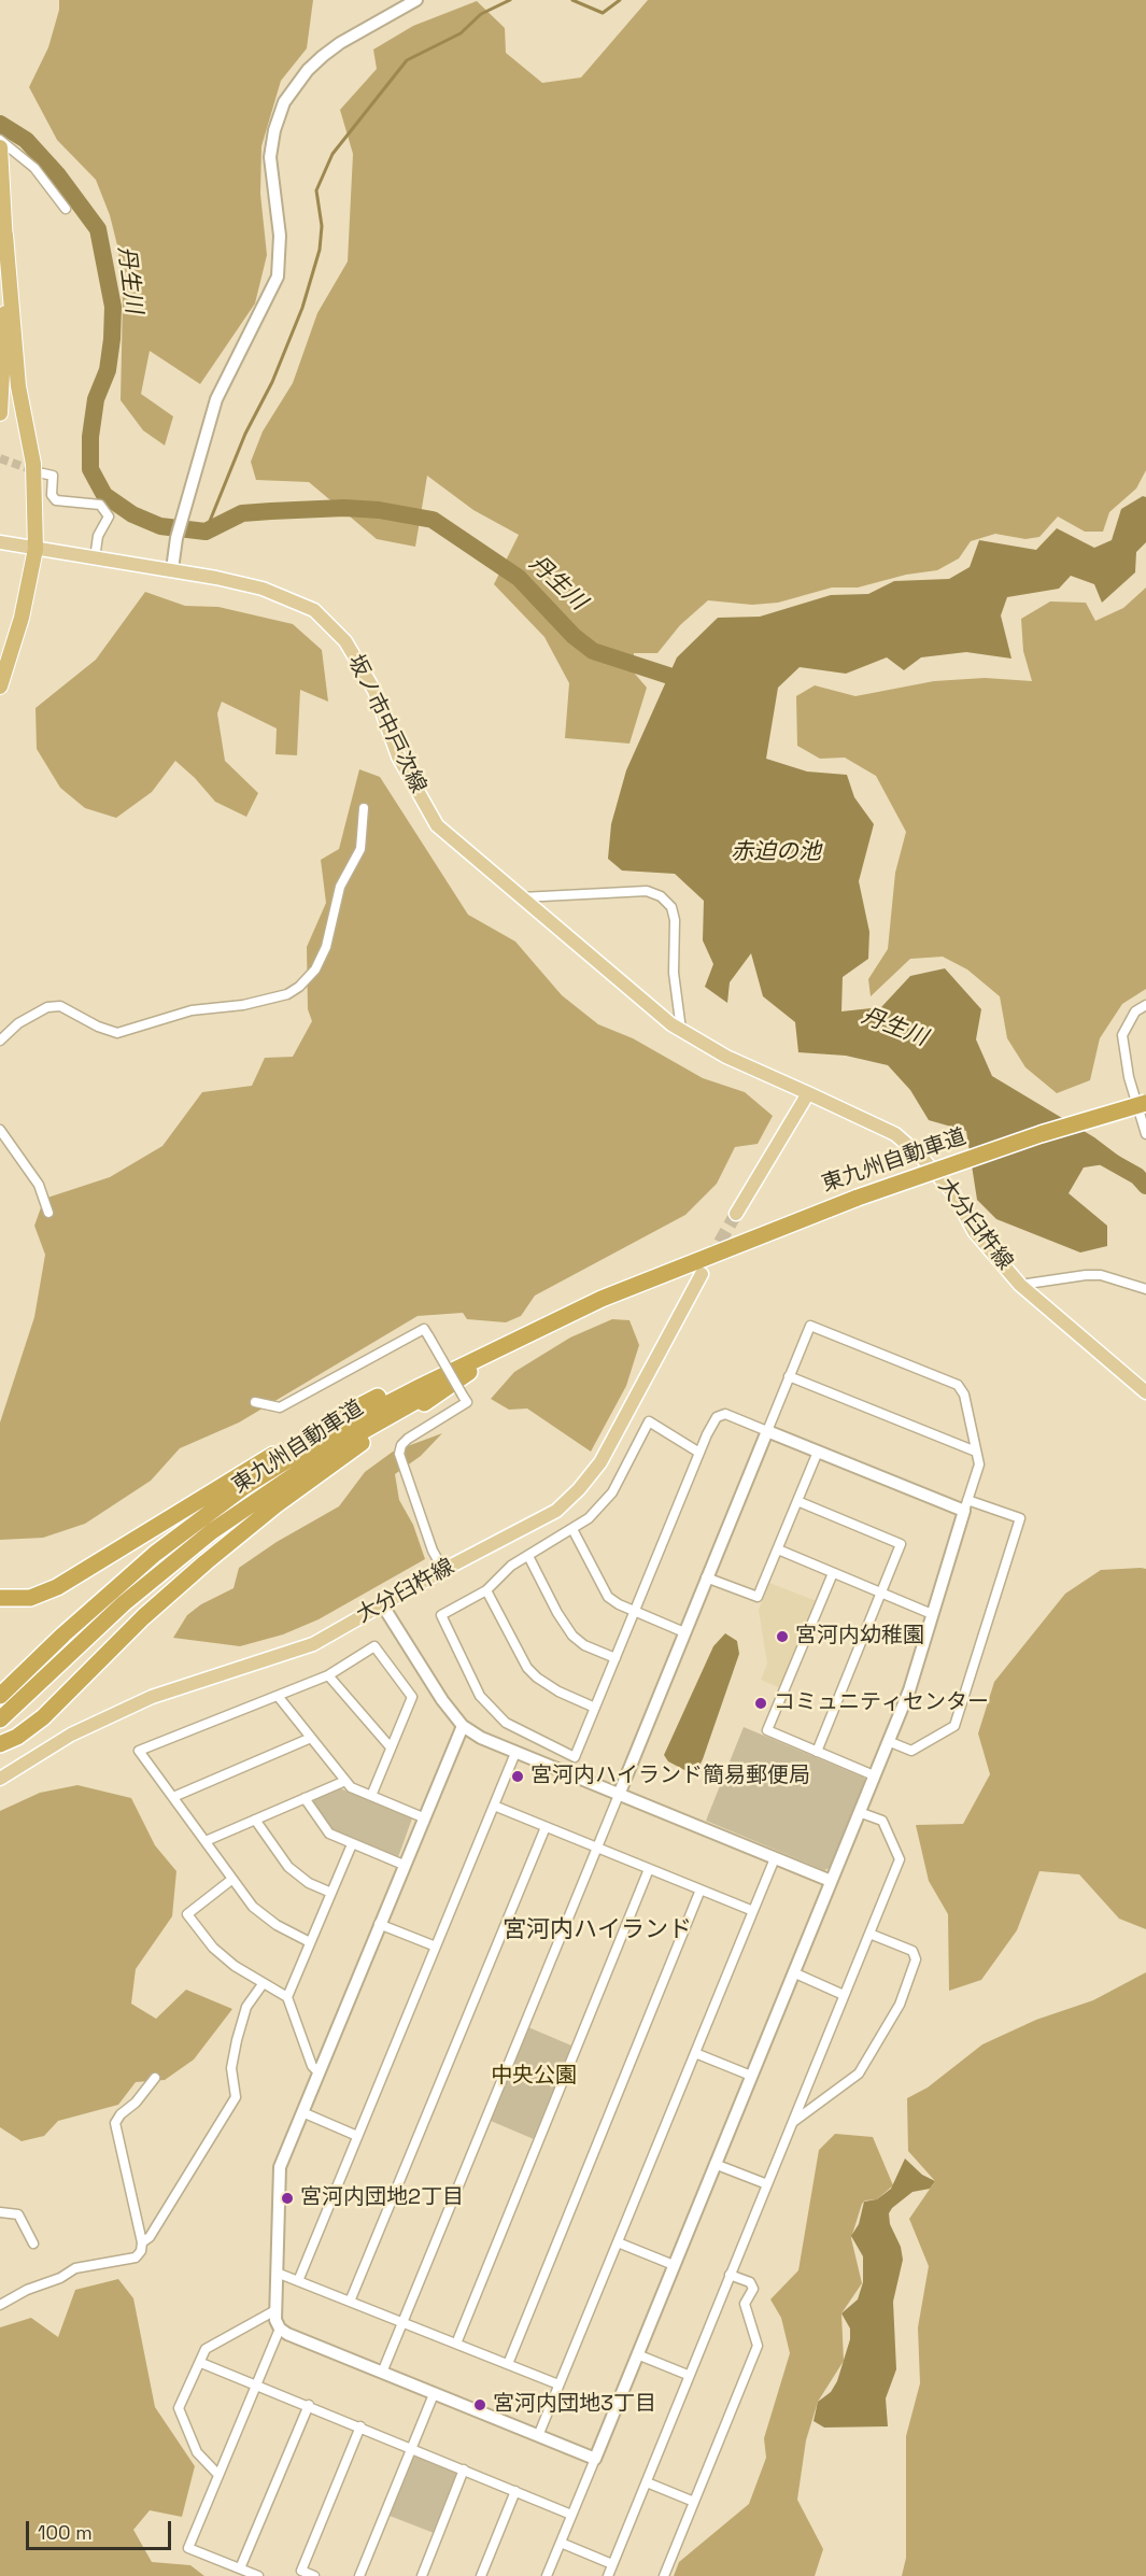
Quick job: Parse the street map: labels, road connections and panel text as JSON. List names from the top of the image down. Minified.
{"streets":{"highway":["東九州自動車道"],"main road":["坂ノ市中戸次線","大分臼杵線"]},"crossings":[["坂ノ市中戸次線","大分臼杵線"]],"districts":["宮河内ハイランド"],"water":["丹生川","赤迫の池"],"parks":["中央公園"],"places":["宮河内幼稚園","コミュニティセンター","宮河内ハイランド簡易郵便局","宮河内団地2丁目","宮河内団地3丁目"],"scale_bar":"100 m"}
